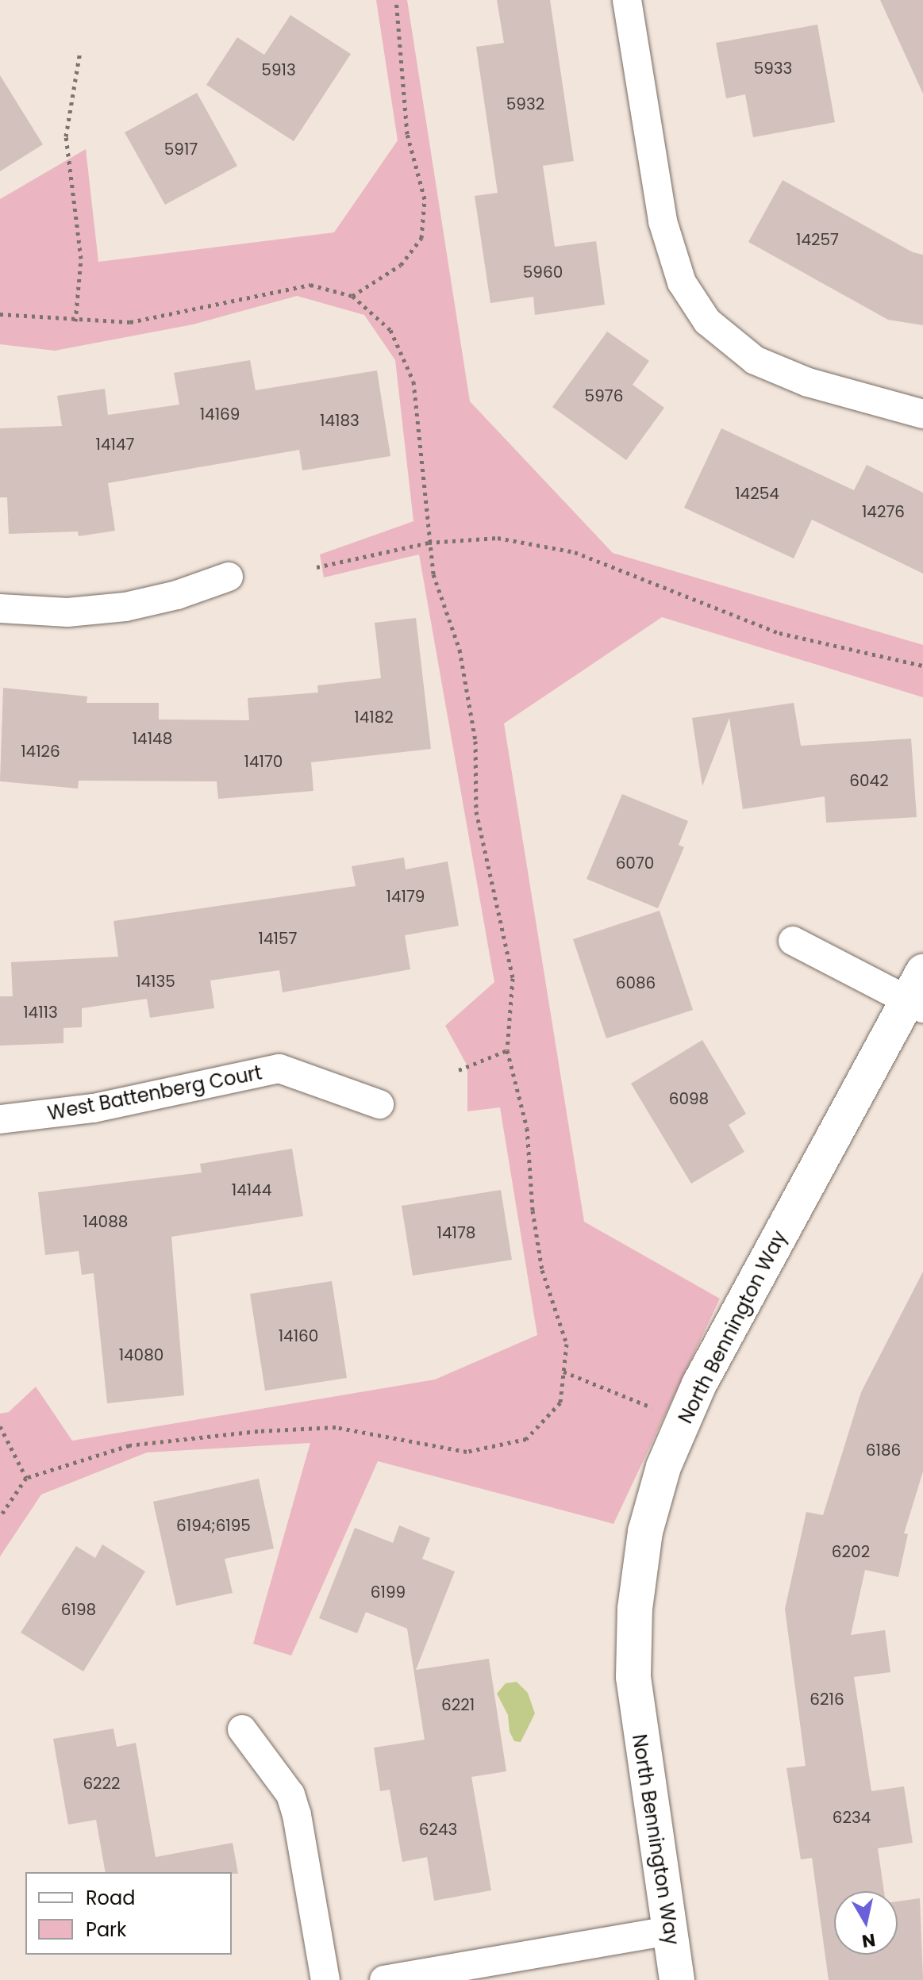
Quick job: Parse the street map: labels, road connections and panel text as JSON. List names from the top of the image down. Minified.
{"streets":{"street":["West Battenberg Court","North Bennington Way"]},"house_numbers":["5933","5913","5932","5917","14257","5960","5976","14169","14183","14147","14254","14276","14182","14148","14126","14170","6042","6070","14179","14157","14135","6086","14113","6098","14144","14088","14178","14160","14080","6186","6194;6195","6202","6199","6198","6216","6221","6222","6234","6243"],"legend":["Road","Park"],"north":"bottom"}
